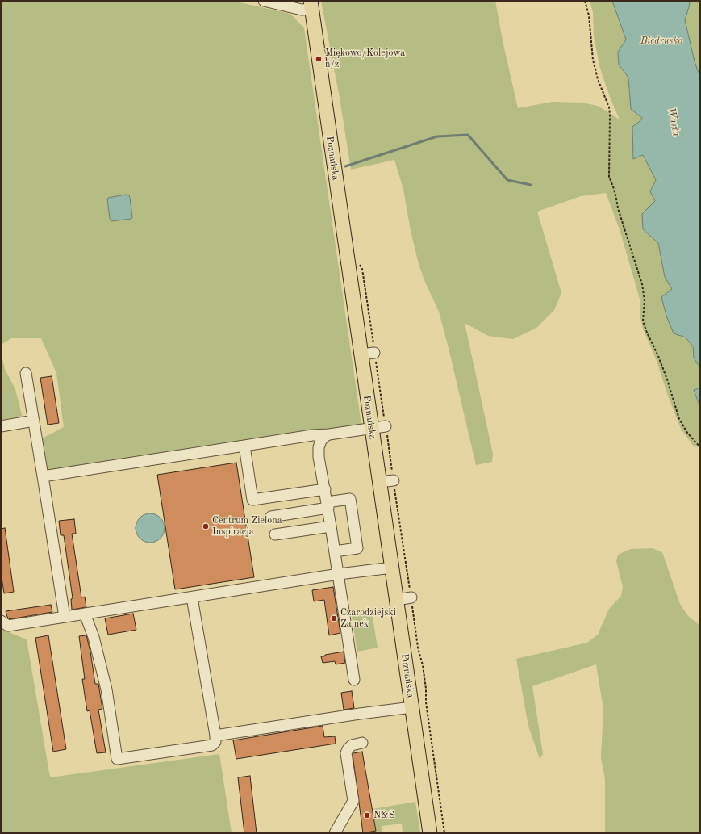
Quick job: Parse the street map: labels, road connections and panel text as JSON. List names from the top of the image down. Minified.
{"streets":{"main road":["Poznańska"]},"water":["Warta"],"parks":["Biedrusko"],"places":["Miękowo/Kolejowa n/ż","Centrum Zielona Inspiracja","Czarodziejski Zamek","N&S"]}
